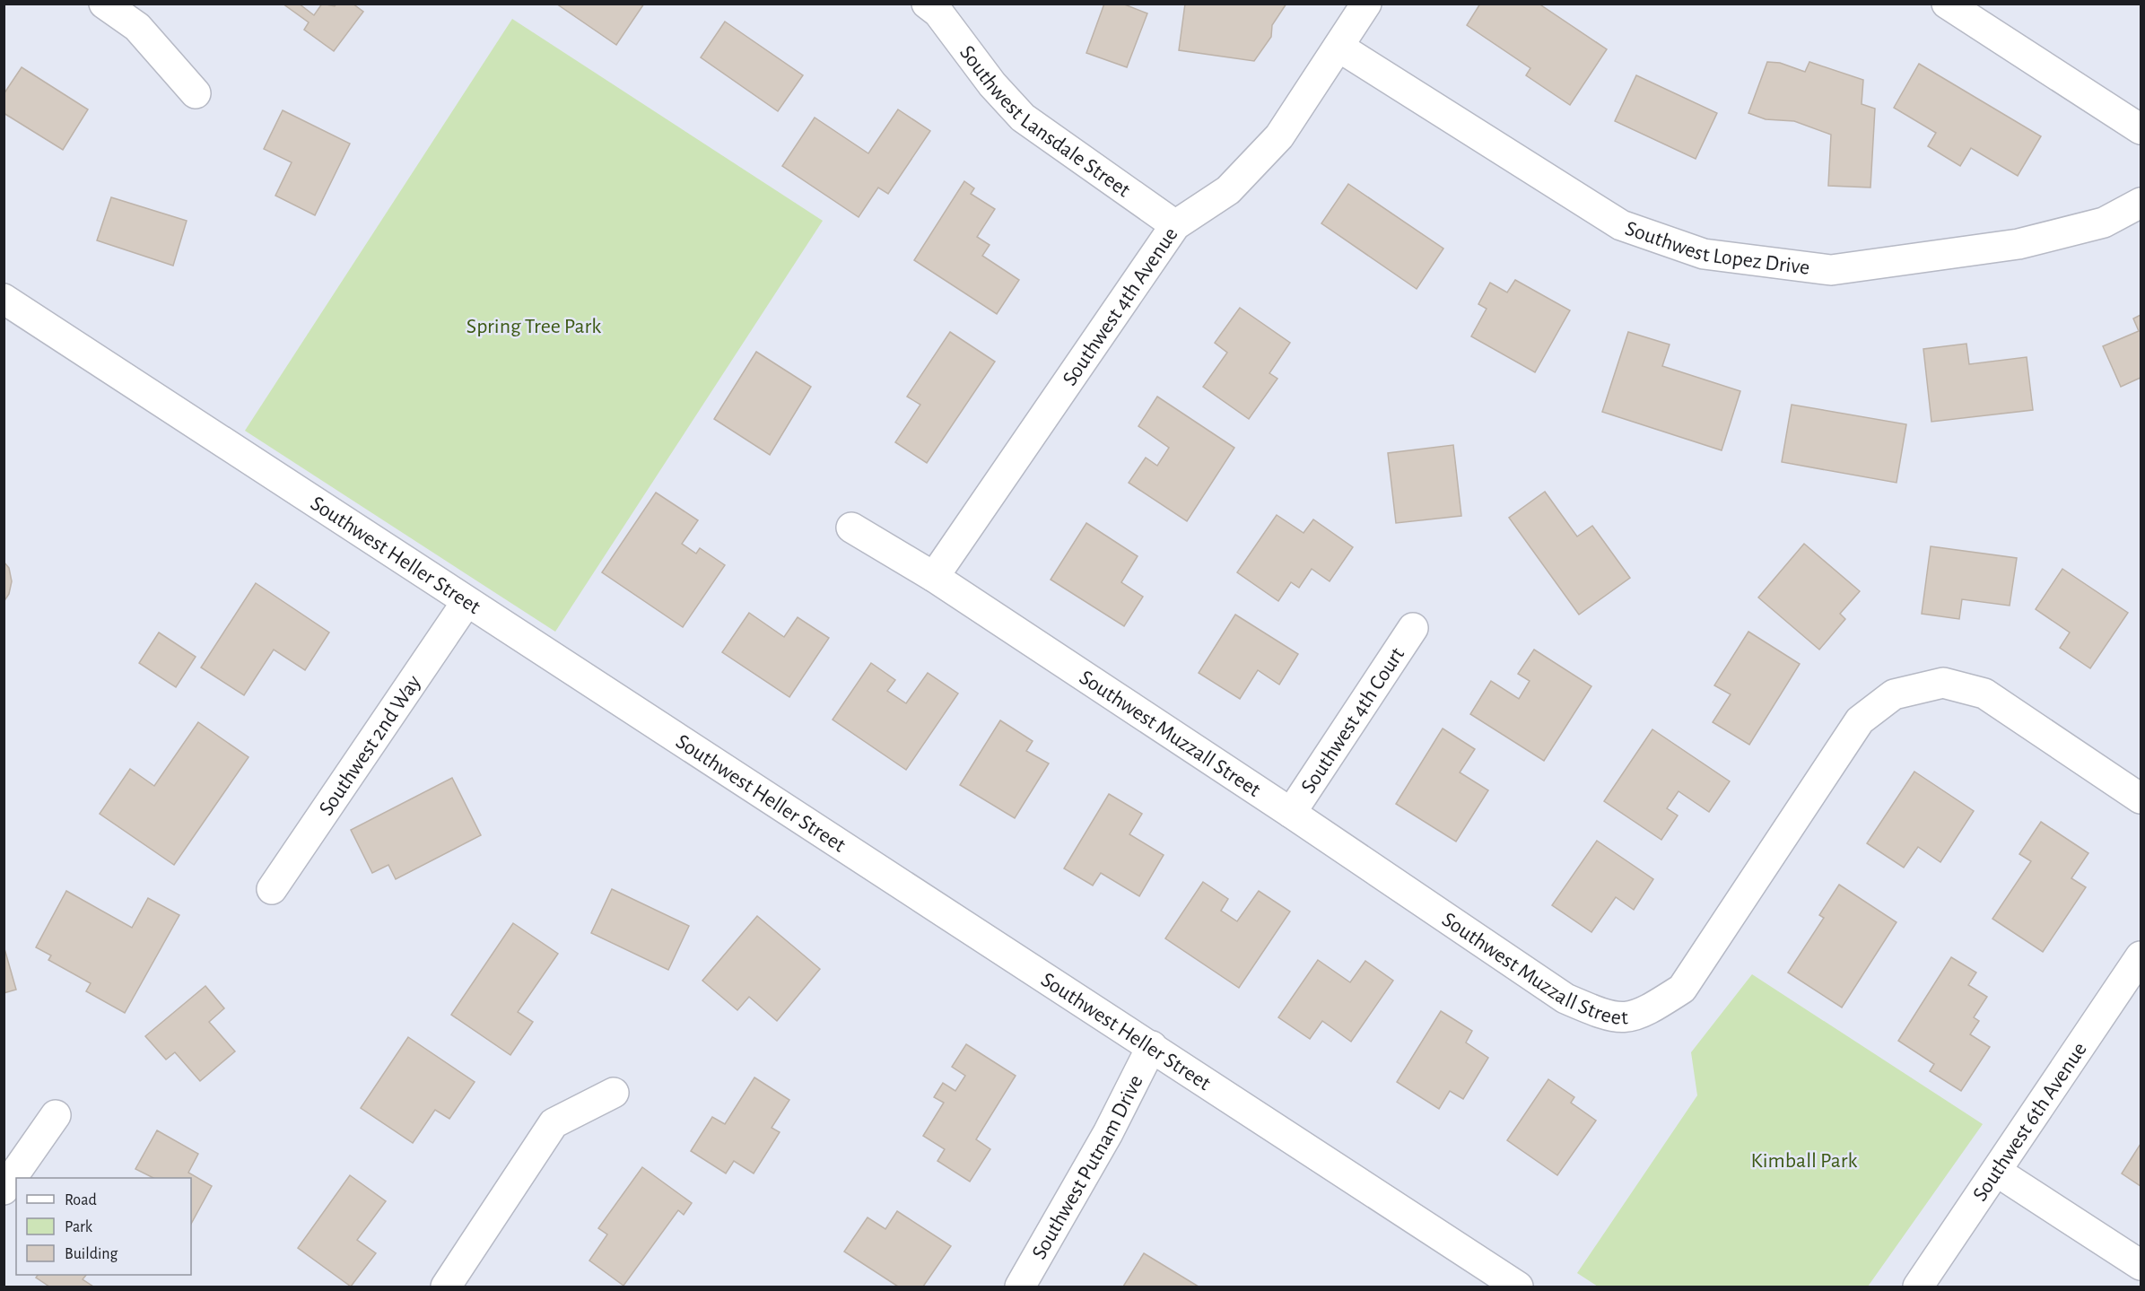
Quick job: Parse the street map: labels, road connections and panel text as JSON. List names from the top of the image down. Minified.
{"streets":{"street":["Southwest Lansdale Street","Southwest Lopez Drive","Southwest 4th Avenue","Southwest Heller Street","Southwest 4th Court","Southwest Muzzall Street","Southwest 2nd Way","Southwest 6th Avenue","Southwest Putnam Drive"]},"crossings":[["Southwest Lansdale Street","Southwest 4th Avenue"],["Southwest Lopez Drive","Southwest 4th Avenue"],["Southwest 4th Avenue","Southwest Muzzall Street"],["Southwest Heller Street","Southwest 2nd Way"],["Southwest Heller Street","Southwest Putnam Drive"],["Southwest 4th Court","Southwest Muzzall Street"]],"parks":["Spring Tree Park","Kimball Park"],"legend":["Road","Park","Building"]}
